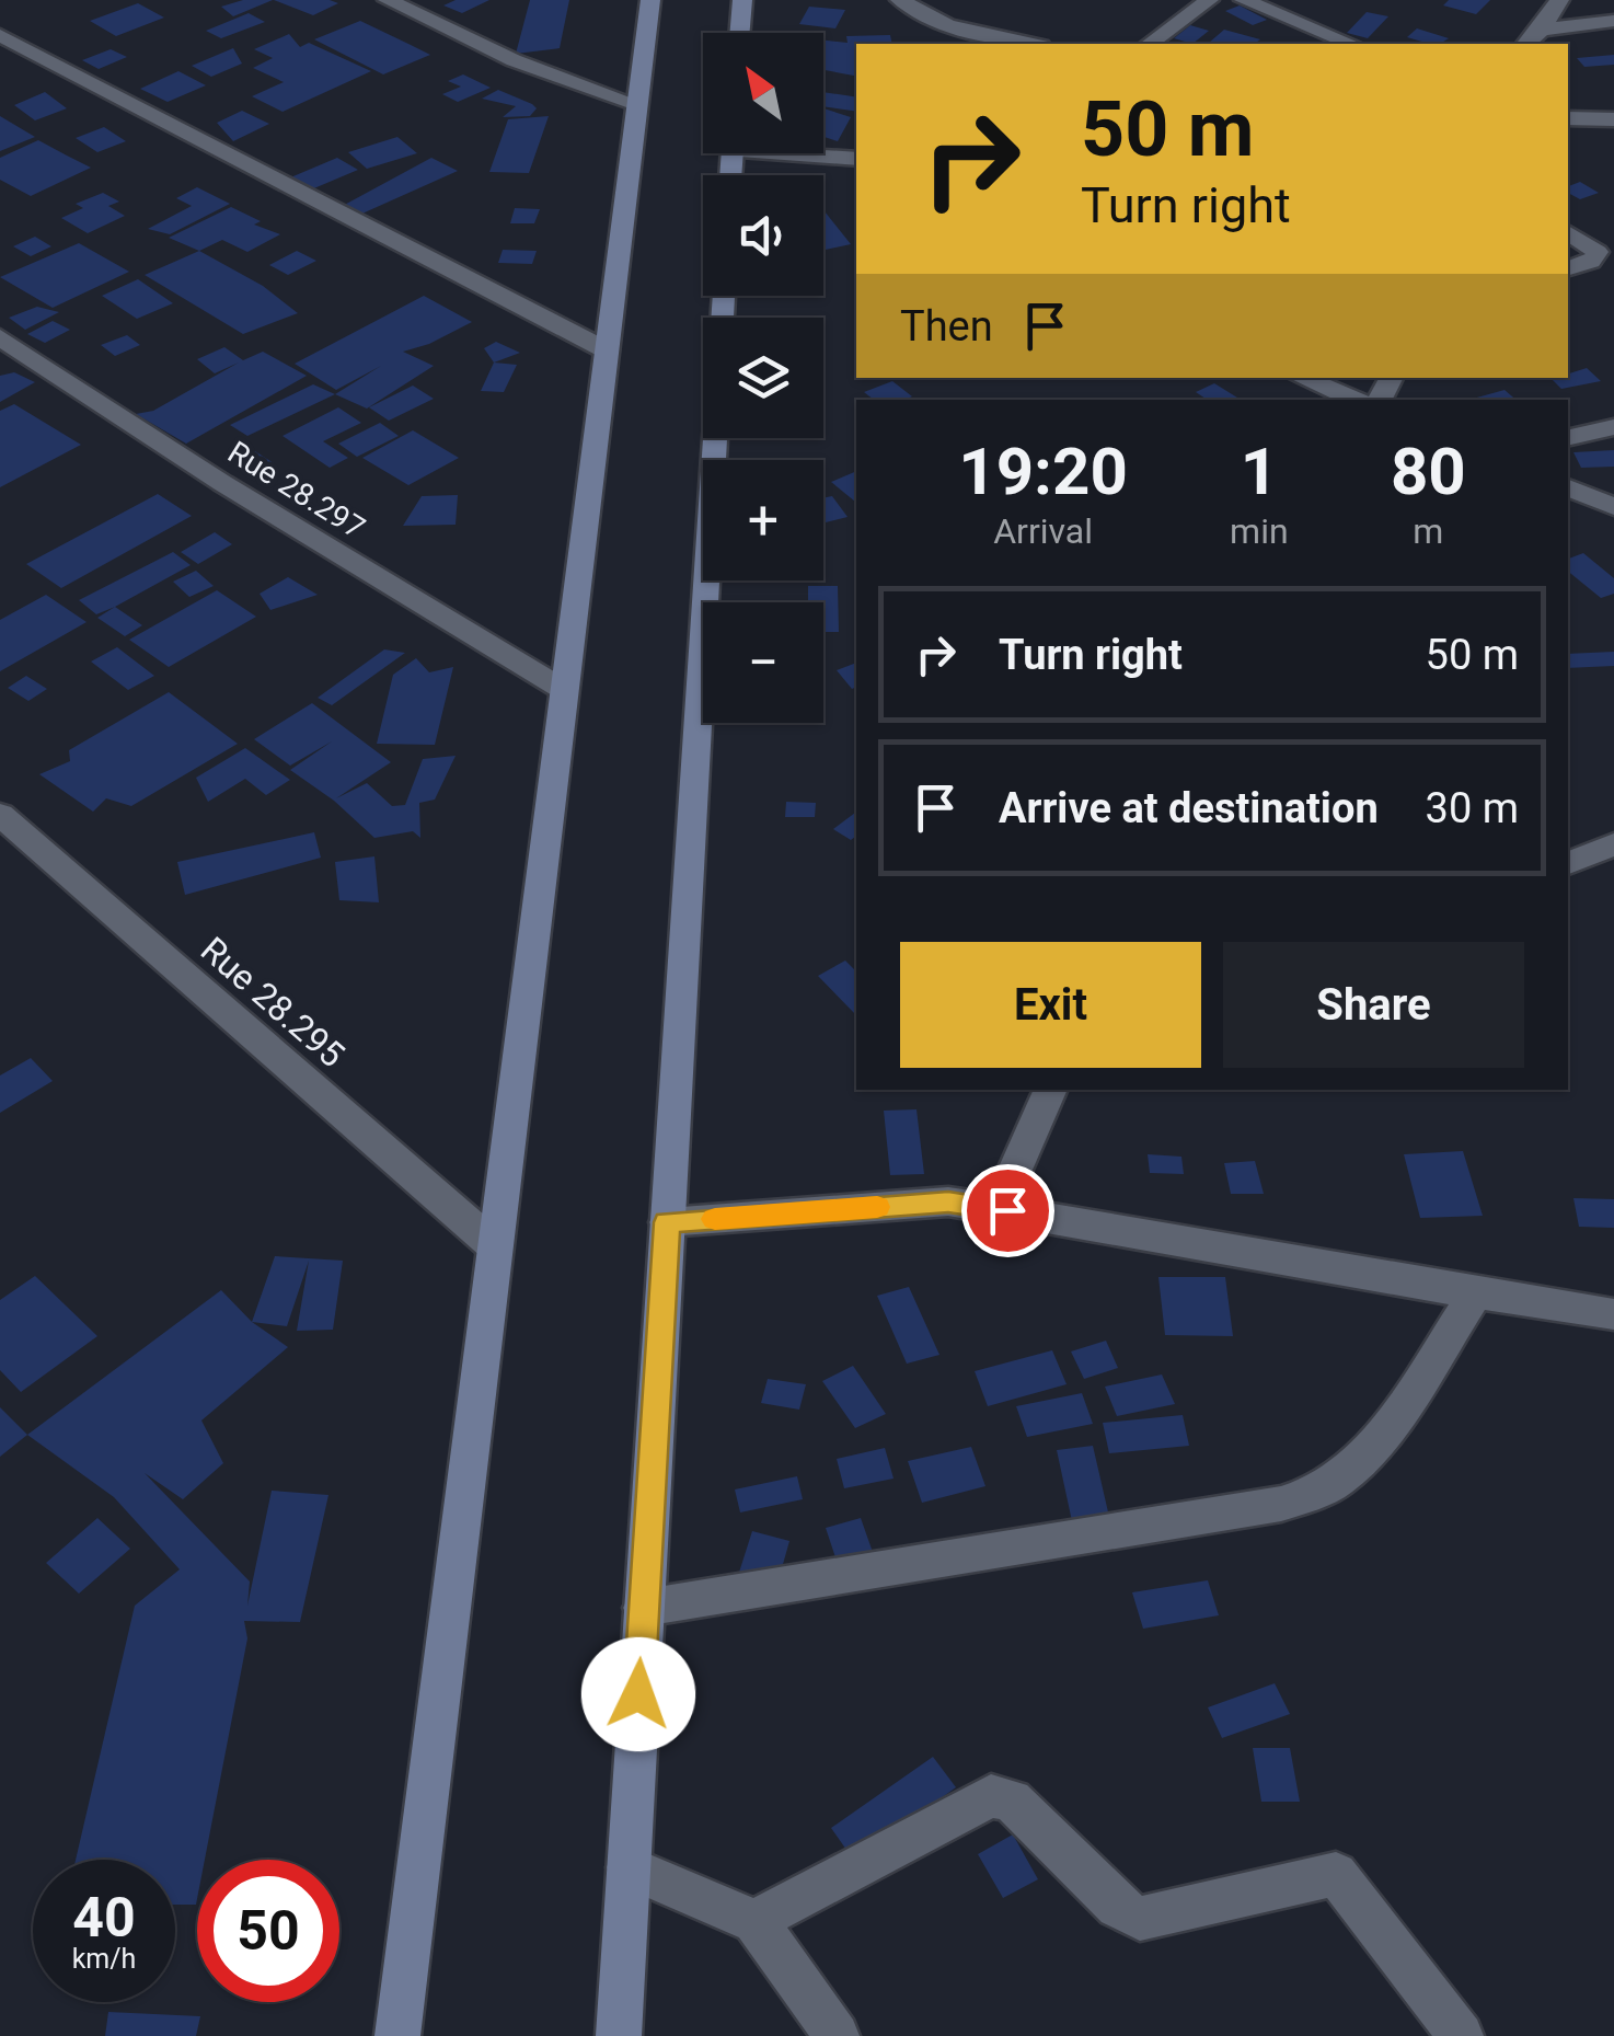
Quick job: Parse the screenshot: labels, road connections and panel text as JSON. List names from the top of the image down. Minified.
{"streets":{"street":["Rue 28.297","Rue 28.295"]},"north":"top left","page":{"map_buttons":["+","−"],"turn":["50 m","Turn right"],"then":"Then","eta":["19:20","Arrival","1","min","80","m"],"list":[{"name":"Turn right","value":"50 m"},{"name":"Arrive at destination","value":"30 m"}],"buttons":["Exit","Share"],"speed":"40 km/h","limit":"50"}}
